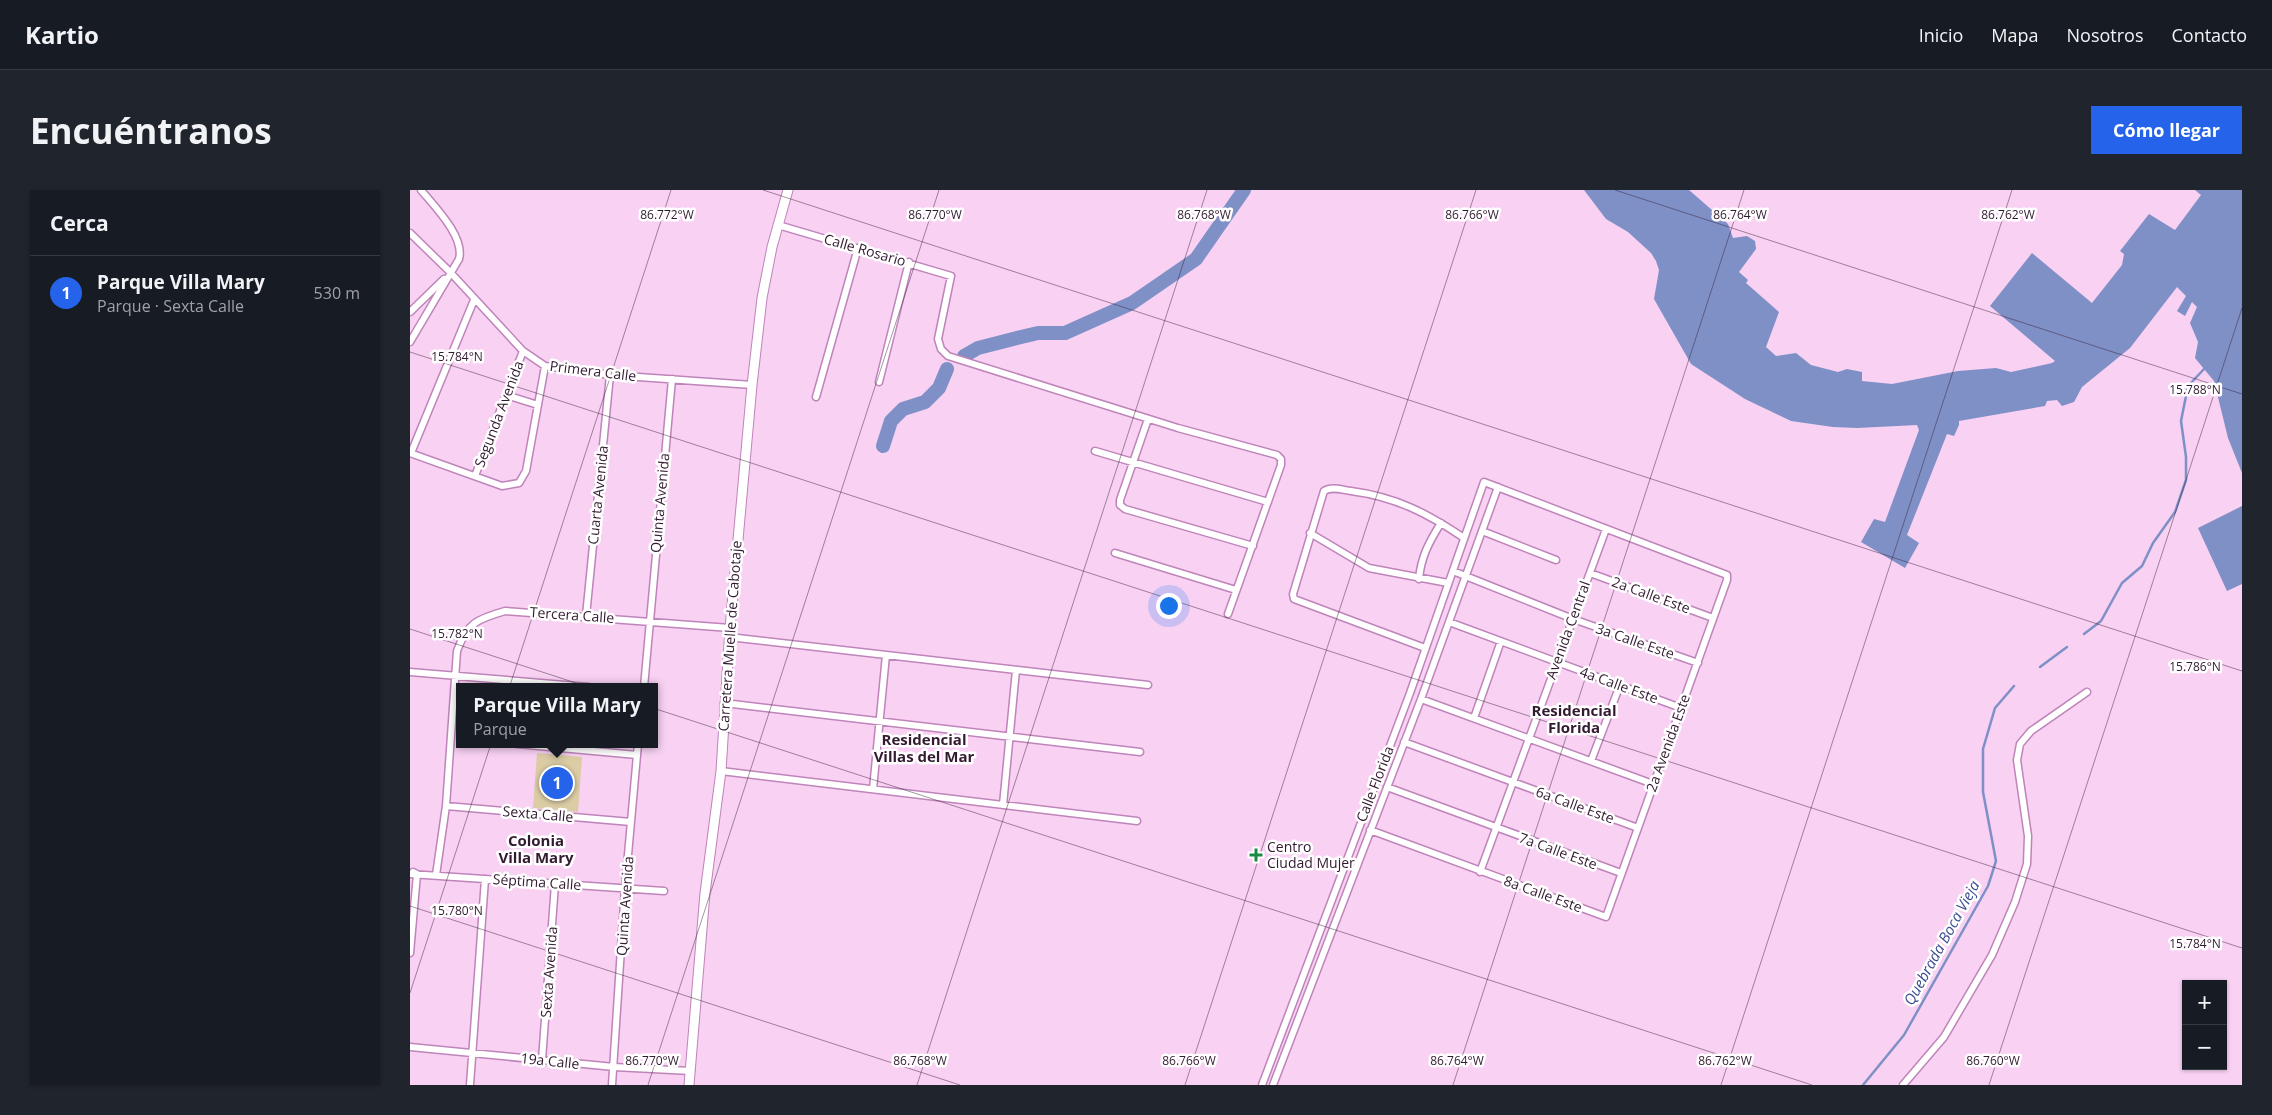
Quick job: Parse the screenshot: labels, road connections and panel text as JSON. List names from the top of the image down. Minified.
{"streets":{"main road":["Carretera Muelle de Cabotaje"],"street":["Calle Rosario","Primera Calle","Segunda Avenida","Cuarta Avenida","Quinta Avenida","2a Calle Este","Tercera Calle","Avenida Central","3a Calle Este","4a Calle Este","2a Avenida Este","Calle Florida","6a Calle Este","Sexta Calle","7a Calle Este","Séptima Calle","8a Calle Este","Sexta Avenida","19a Calle"]},"crossings":[["Calle Rosario","Carretera Muelle de Cabotaje"],["Primera Calle","Segunda Avenida"],["Primera Calle","Cuarta Avenida"],["Primera Calle","Quinta Avenida"],["Primera Calle","Carretera Muelle de Cabotaje"],["Cuarta Avenida","Tercera Calle"],["Quinta Avenida","Tercera Calle"],["Quinta Avenida","Sexta Calle"],["Quinta Avenida","Séptima Calle"],["Quinta Avenida","19a Calle"],["2a Calle Este","Avenida Central"],["2a Calle Este","2a Avenida Este"],["Tercera Calle","Carretera Muelle de Cabotaje"],["Tercera Calle","Sexta Calle"],["Tercera Calle","Séptima Calle"],["Avenida Central","3a Calle Este"],["Avenida Central","4a Calle Este"],["Avenida Central","2a Avenida Este"],["Avenida Central","6a Calle Este"],["Avenida Central","7a Calle Este"],["Avenida Central","8a Calle Este"],["Carretera Muelle de Cabotaje","19a Calle"],["3a Calle Este","2a Avenida Este"],["3a Calle Este","Calle Florida"],["4a Calle Este","2a Avenida Este"],["4a Calle Este","Calle Florida"],["2a Avenida Este","6a Calle Este"],["2a Avenida Este","7a Calle Este"],["2a Avenida Este","8a Calle Este"],["Calle Florida","6a Calle Este"],["Calle Florida","7a Calle Este"],["Calle Florida","8a Calle Este"],["Séptima Calle","Sexta Avenida"],["Sexta Avenida","19a Calle"]],"districts":["Residencial Florida","Residencial Villas del Mar","Colonia Villa Mary"],"water":["Quebrada Boca Vieja"],"places":{"health":["Centro Ciudad Mujer"]},"page":{"header":"Kartio","nav":["Inicio","Mapa","Nosotros","Contacto"],"buttons":"Cómo llegar","title":"Encuéntranos","heading":"Cerca","list":[{"mark":"1","name":"Parque Villa Mary","note":"Parque · Sexta Calle","value":"530 m"}],"popup":["Parque Villa Mary","Parque"],"pins":"1","map_buttons":["+","−"]},"coordinates":["86.772°W","86.770°W","86.768°W","86.766°W","86.764°W","86.762°W","15.784°N","15.788°N","15.782°N","15.786°N","15.780°N","86.760°W"]}
